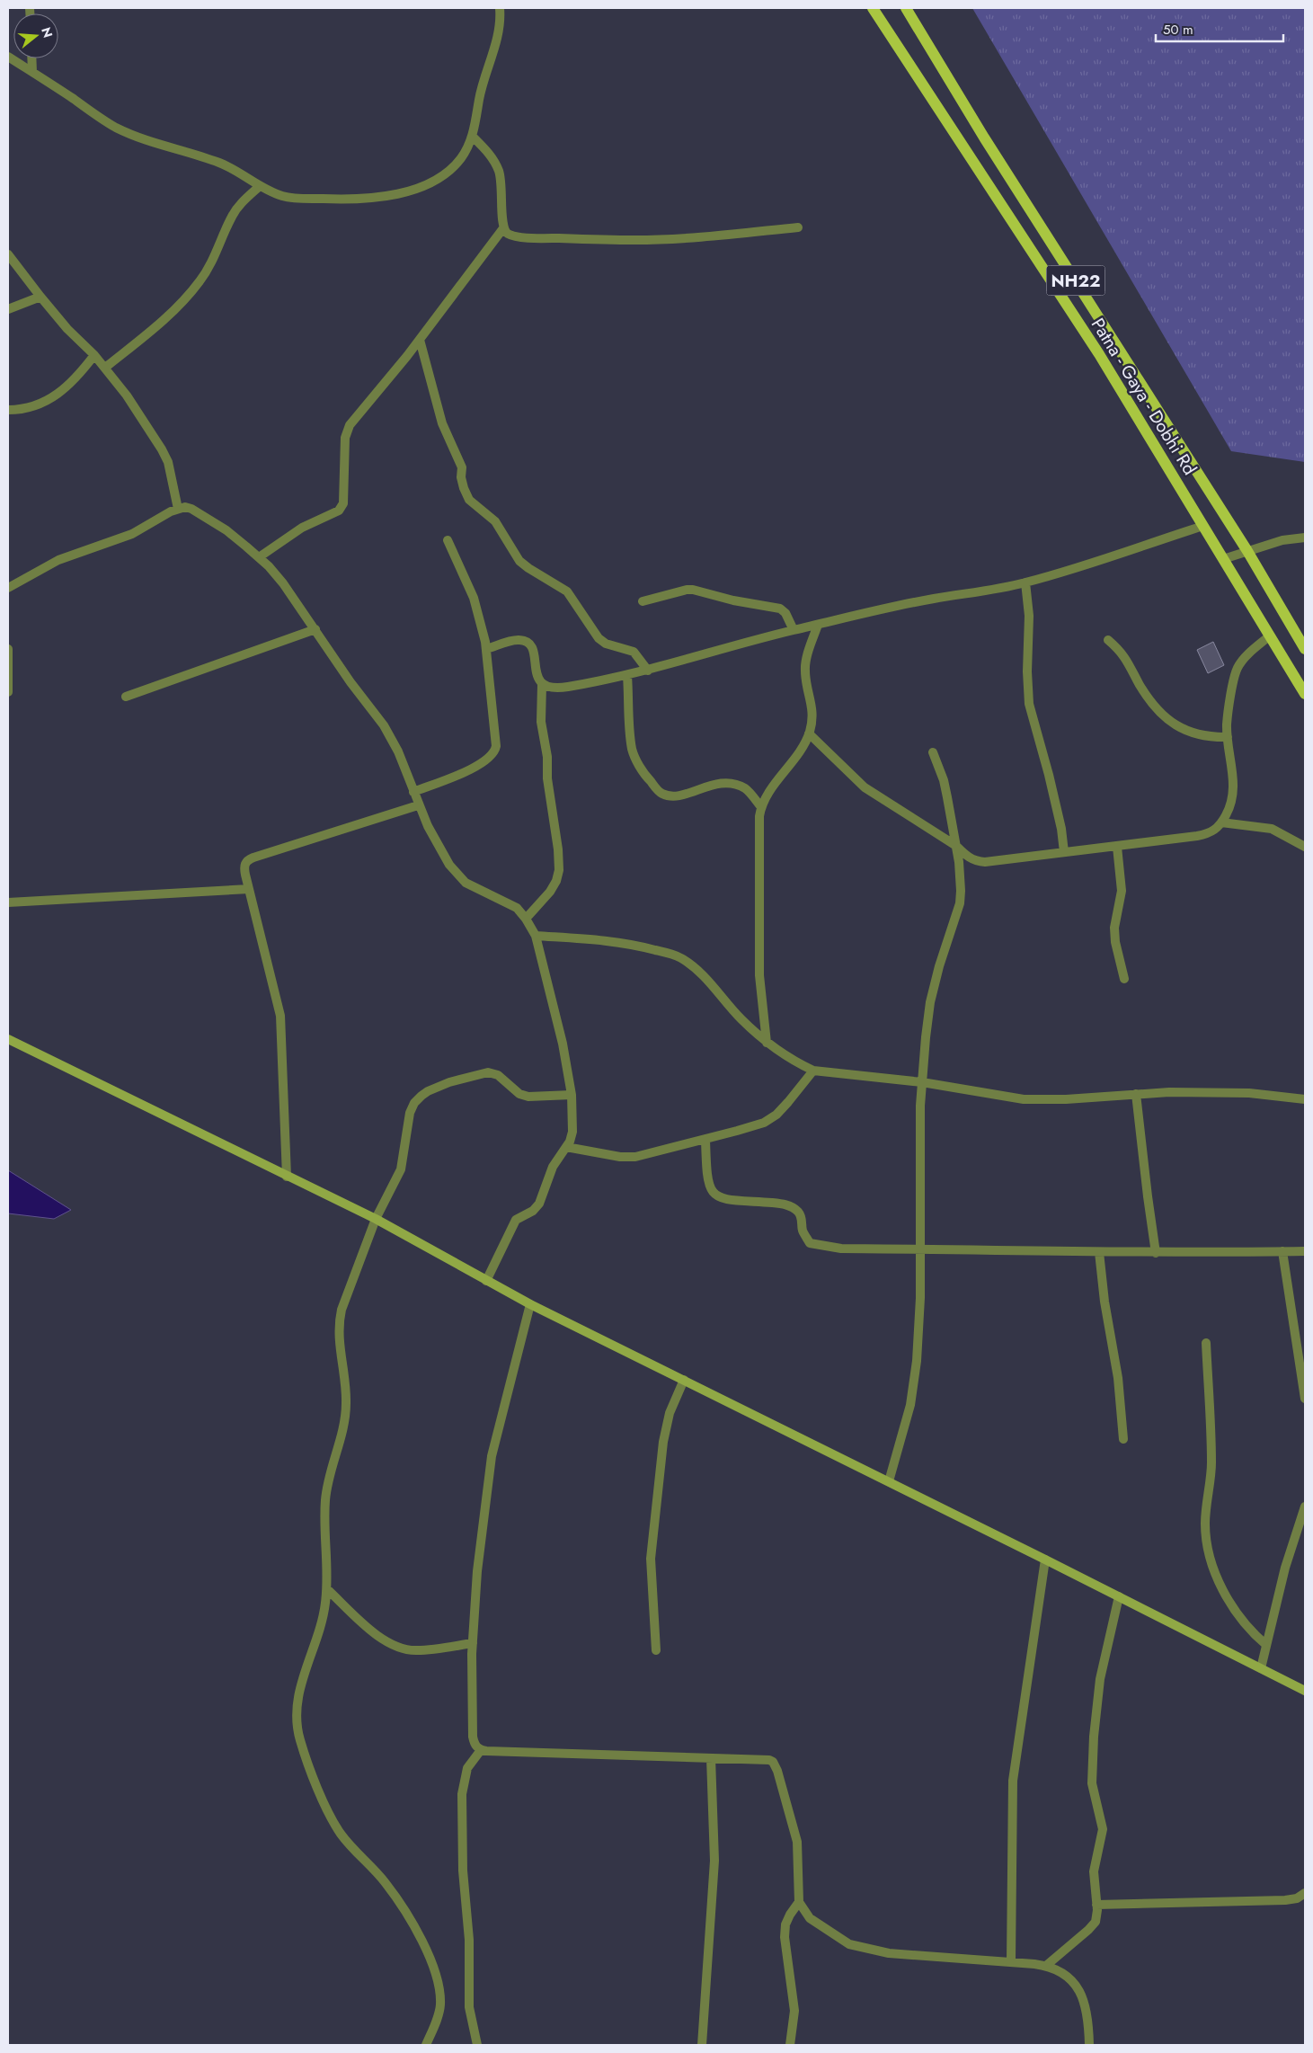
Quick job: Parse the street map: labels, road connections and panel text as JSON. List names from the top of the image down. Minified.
{"streets":{"main road":["NH22","Patna - Gaya - Dobhi Rd"]},"scale_bar":"50 m","north":"right"}
